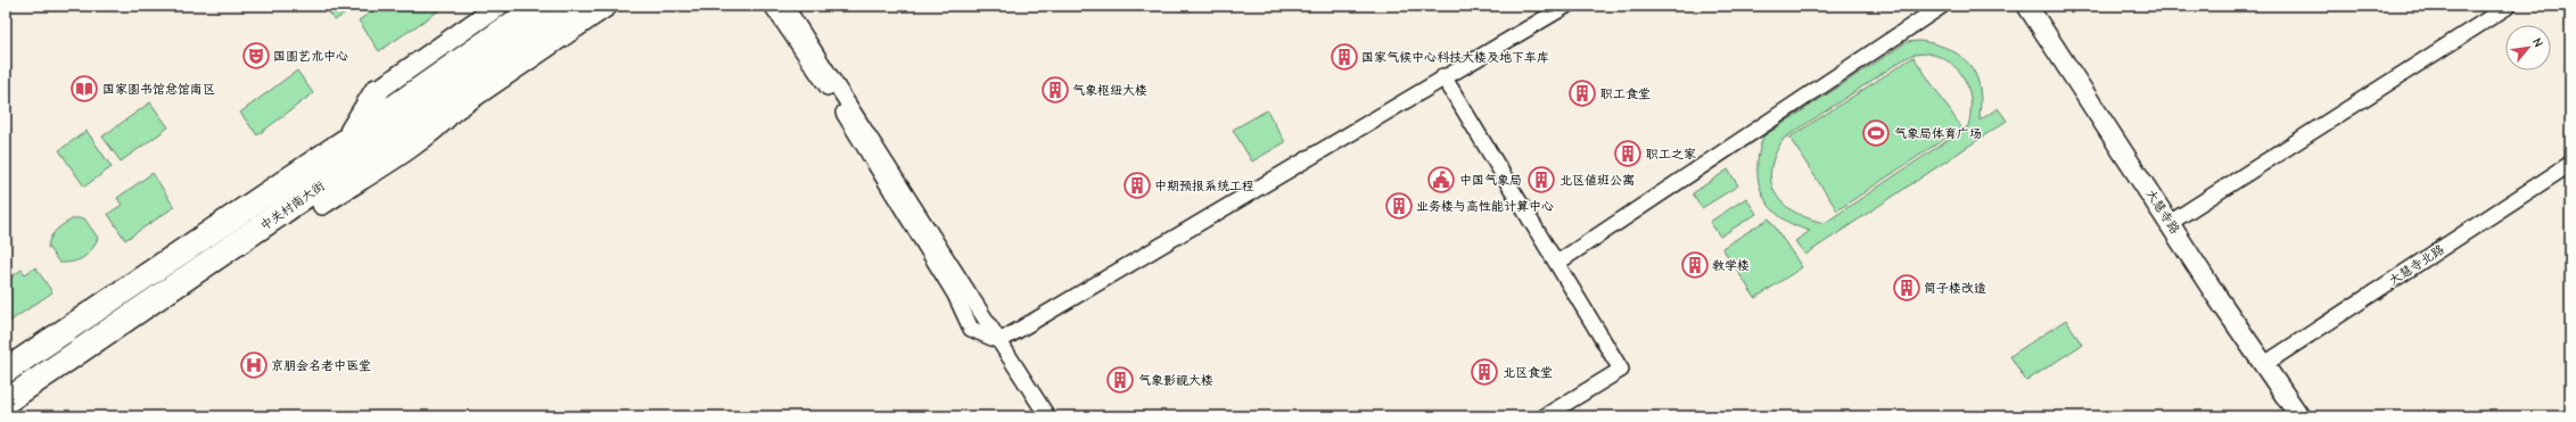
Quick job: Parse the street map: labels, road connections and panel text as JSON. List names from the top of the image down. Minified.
{"streets":{"main road":["中关村南大街"],"street":["大慧寺路","大慧寺北路"]},"crossings":[["大慧寺路","大慧寺北路"]],"places":{"theatre":["国图艺术中心"],"building":["国家气候中心科技大楼及地下车库","气象枢纽大楼","职工食堂","职工之家","北区值班公寓","中期预报系统工程","业务楼与高性能计算中心","教学楼","筒子楼改造","北区食堂","气象影视大楼"],"library":["国家图书馆总馆南区"],"sports":["气象局体育广场"],"public building":["中国气象局"],"hospital":["京朋会名老中医堂"]},"north":"top right"}
